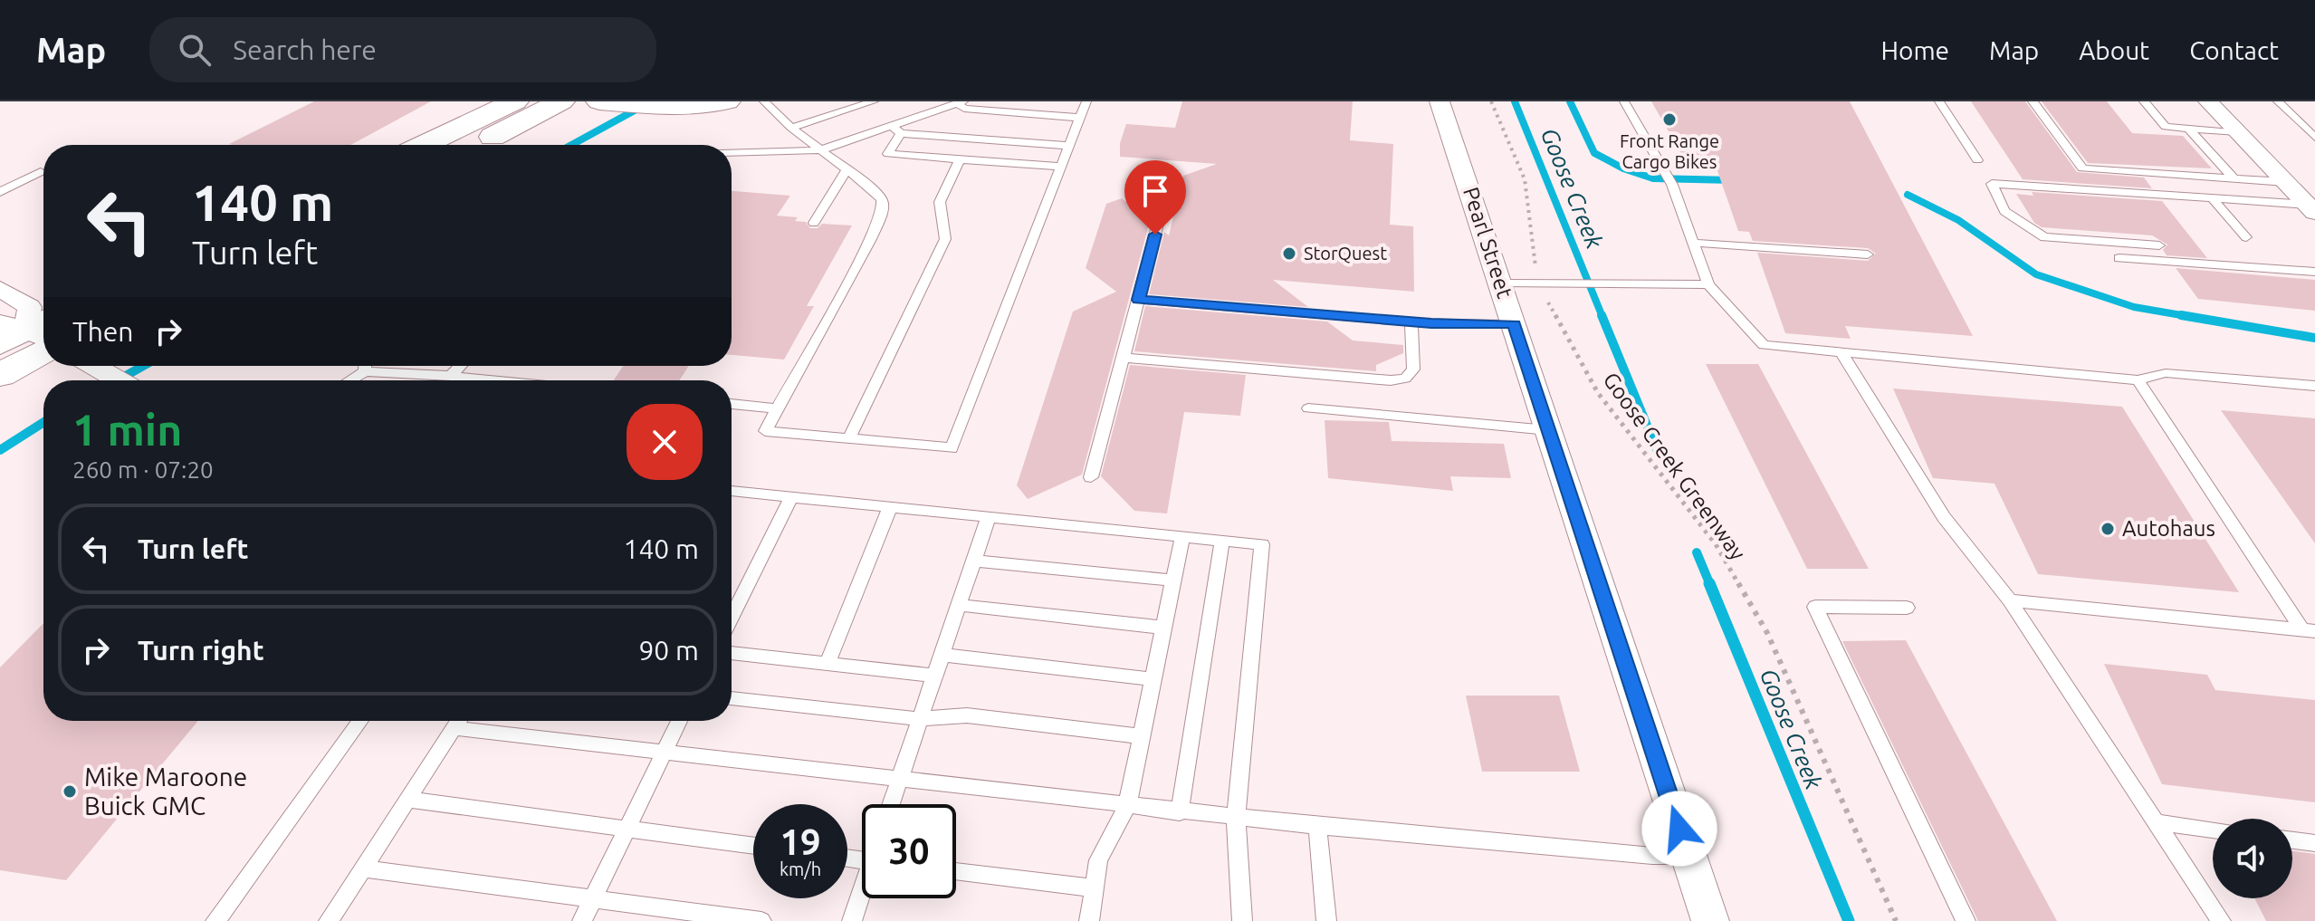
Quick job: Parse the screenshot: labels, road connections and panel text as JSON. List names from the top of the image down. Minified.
{"streets":{"street":["Pearl Street"],"path":["Goose Creek Greenway"]},"water":["Goose Creek"],"places":["Front Range Cargo Bikes","StorQuest","Autohaus","Mike Maroone Buick GMC"],"page":{"header":"Map","search":"Search here","nav":["Home","Map","About","Contact"],"turn":["140 m","Turn left"],"then":"Then","heading":["1 min","260 m · 07:20"],"list":[{"name":"Turn left","value":"140 m"},{"name":"Turn right","value":"90 m"}],"speed":"19 km/h","limit":"30"}}
